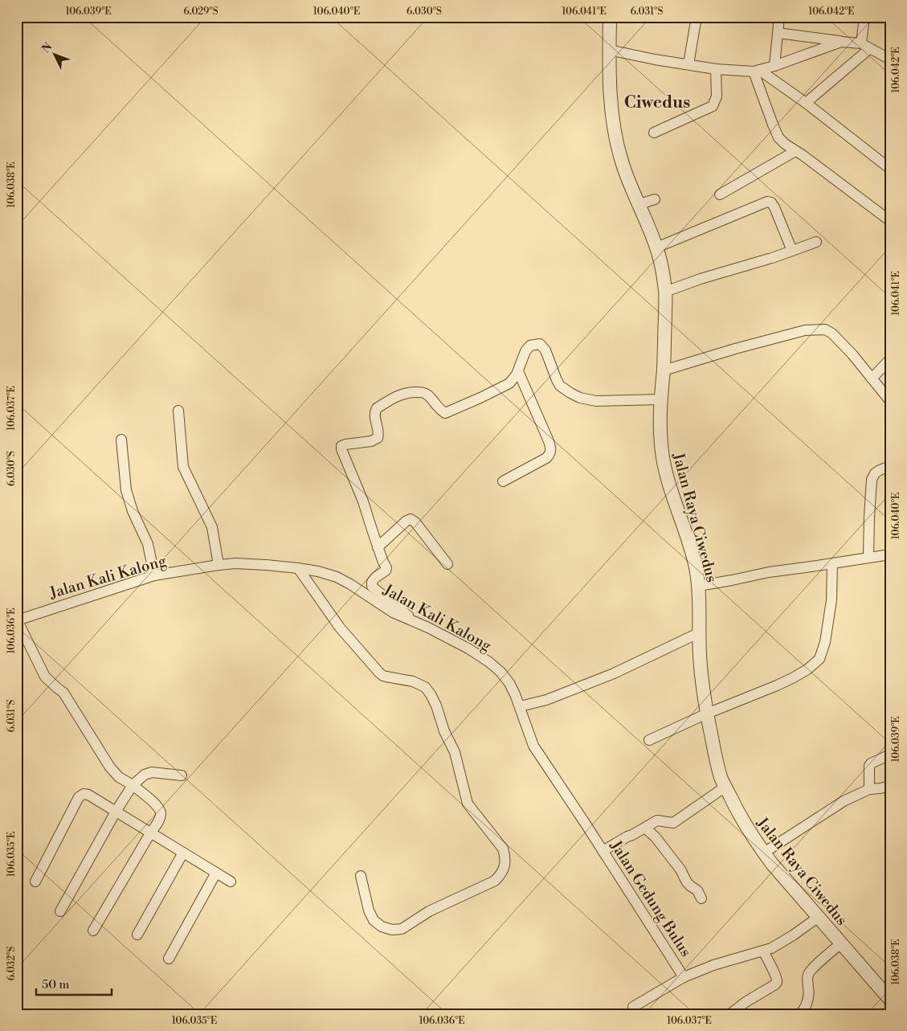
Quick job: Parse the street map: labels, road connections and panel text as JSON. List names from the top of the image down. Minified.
{"streets":{"street":["Jalan Raya Ciwedus","Jalan Kali Kalong","Jalan Gedung Bulus"]},"crossings":[["Jalan Raya Ciwedus","Jalan Gedung Bulus"],["Jalan Kali Kalong","Jalan Gedung Bulus"]],"districts":["Ciwedus"],"scale_bar":"50 m","north":"top left","coordinates":["106.039°E","6.029°S","106.040°E","6.030°S","106.041°E","6.031°S","106.042°E","106.038°E","106.037°E","106.036°E","106.035°E","6.032°S"]}
